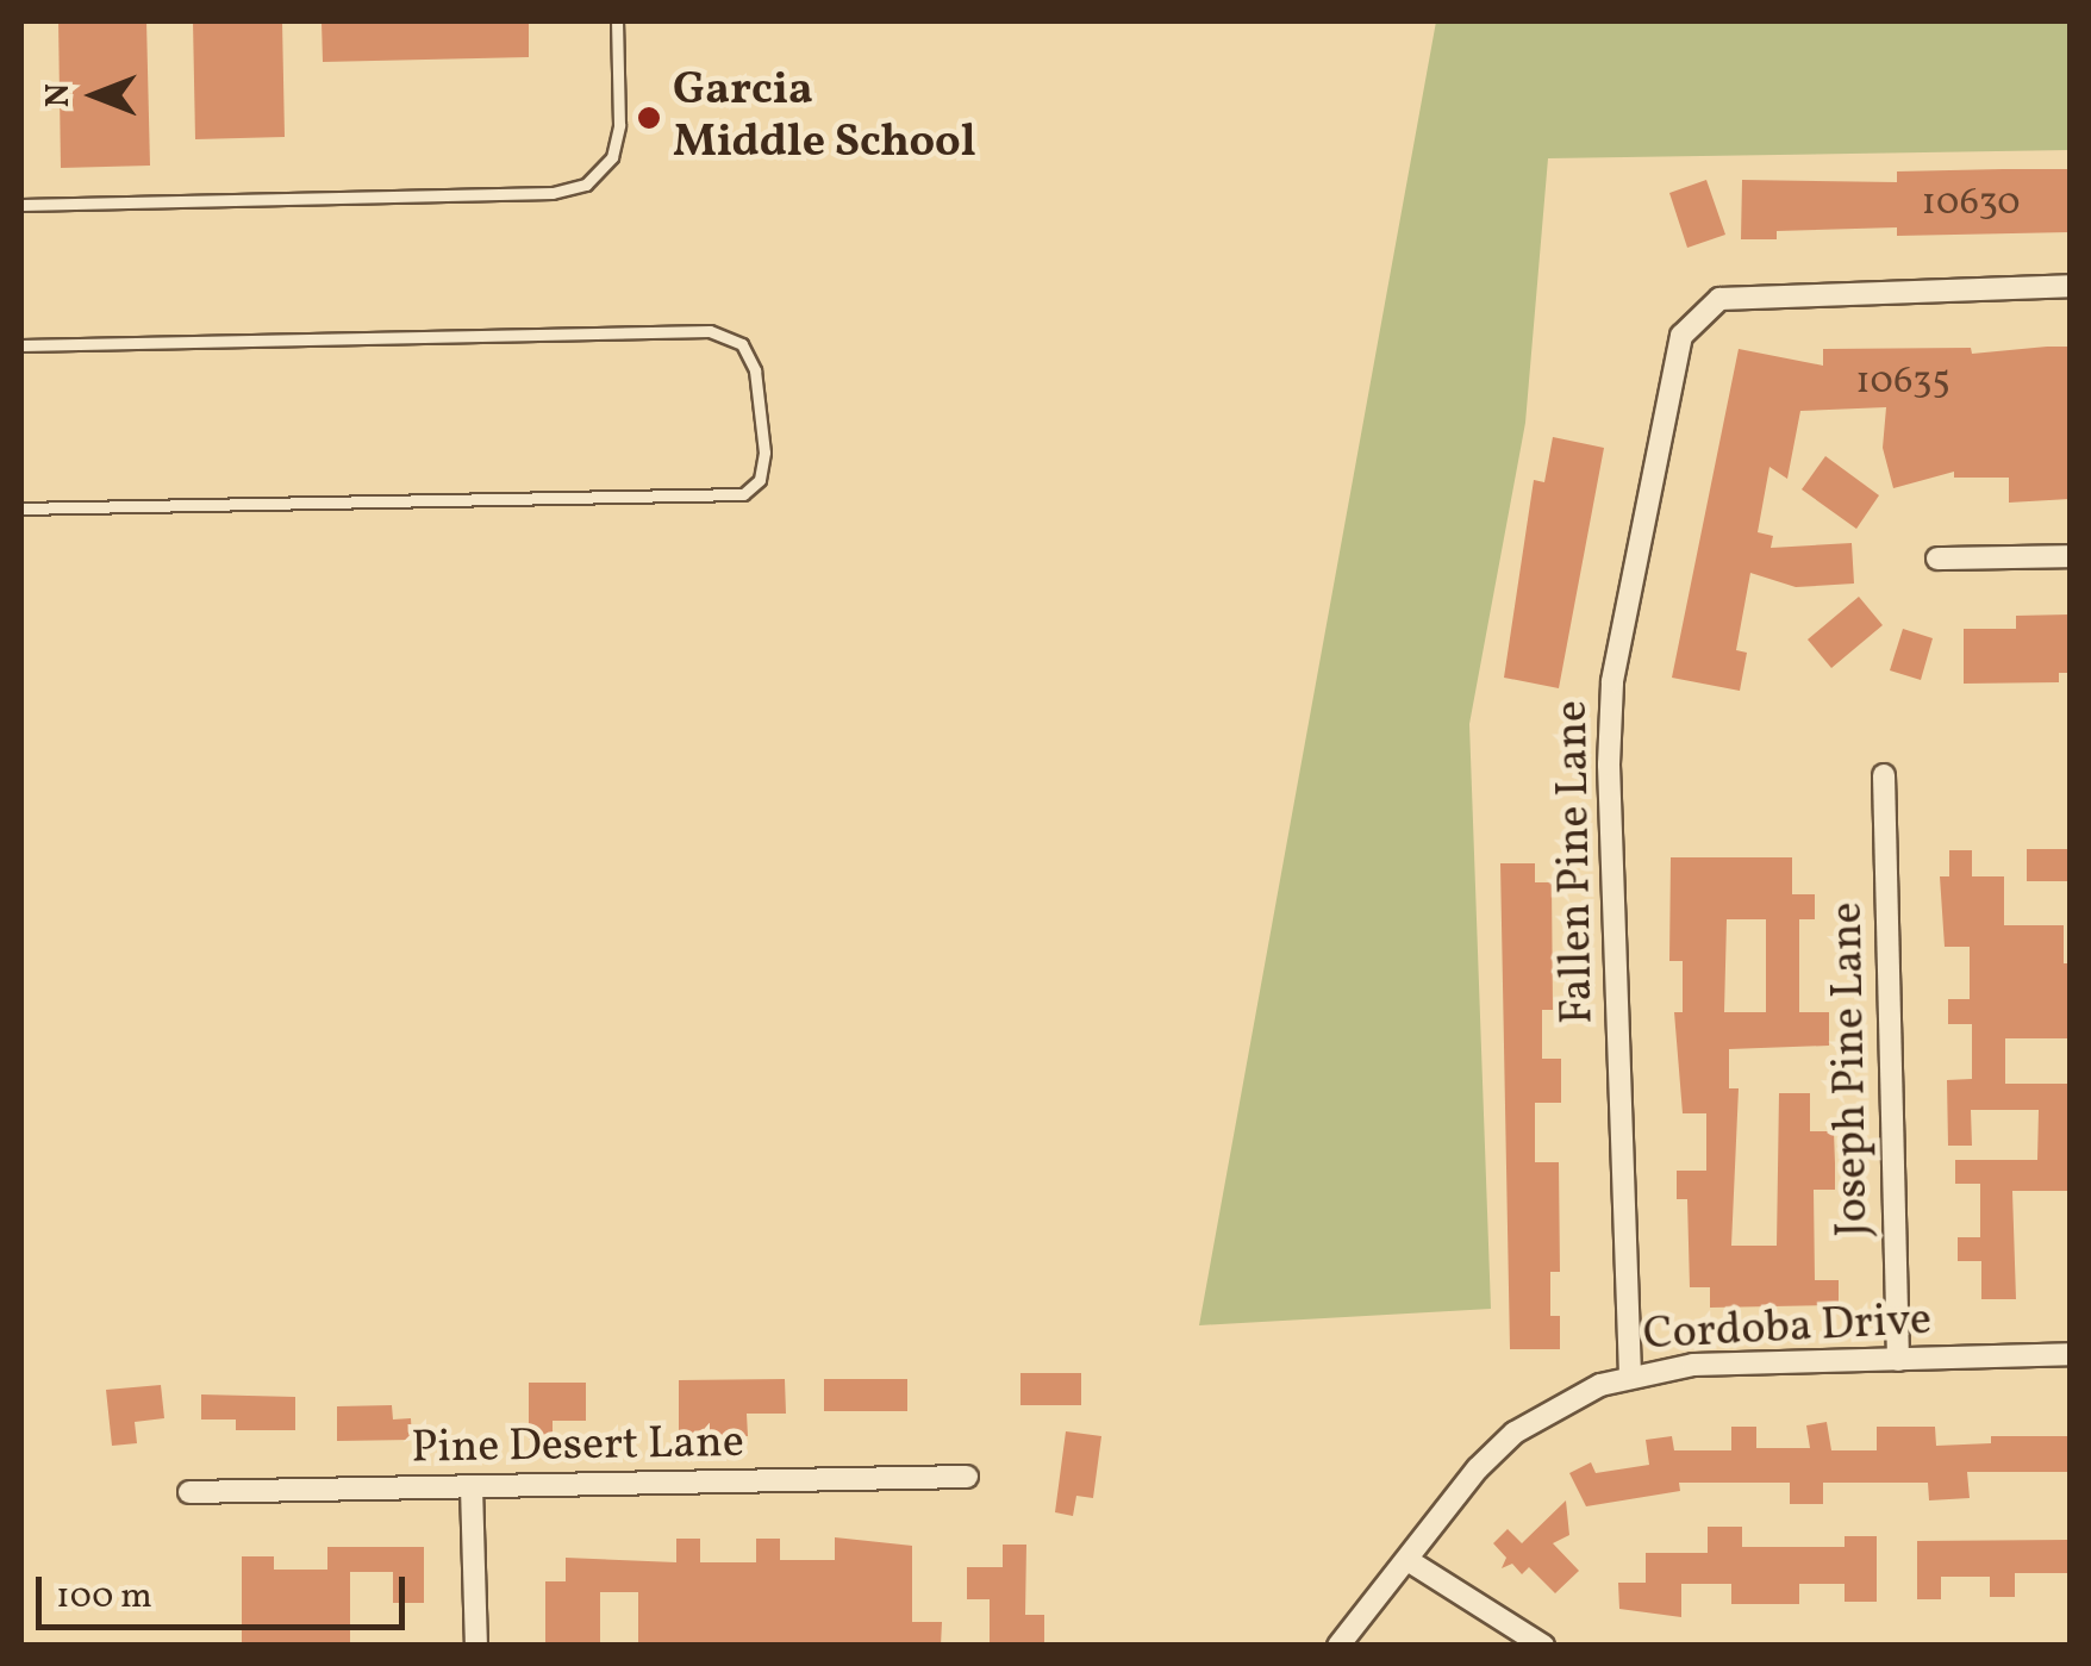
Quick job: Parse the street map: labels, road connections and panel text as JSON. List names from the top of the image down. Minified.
{"streets":{"street":["Fallen Pine Lane","Joseph Pine Lane","Cordoba Drive","Pine Desert Lane"]},"crossings":[["Fallen Pine Lane","Cordoba Drive"],["Joseph Pine Lane","Cordoba Drive"]],"places":["Garcia Middle School"],"house_numbers":["10630","10635"],"scale_bar":"100 m","north":"left"}
